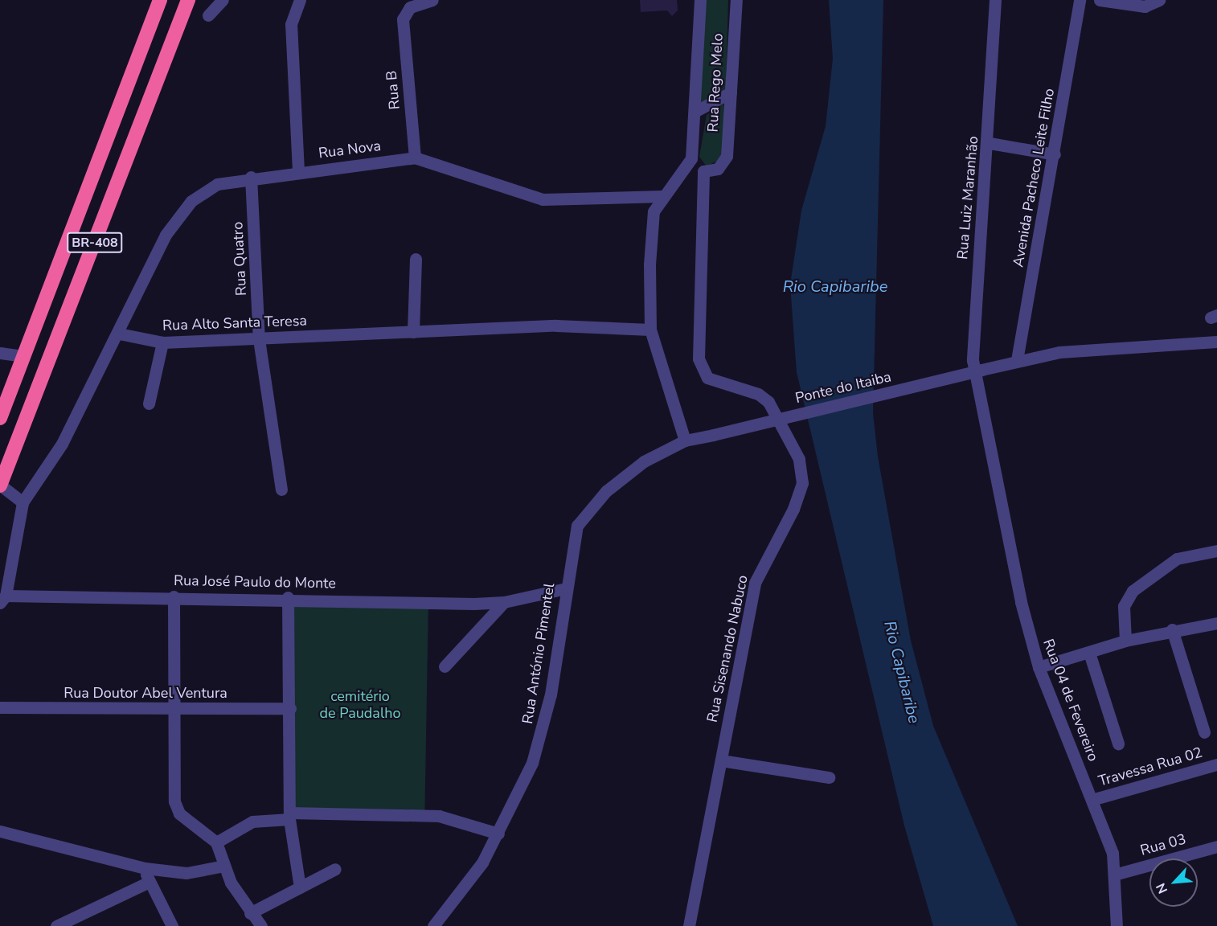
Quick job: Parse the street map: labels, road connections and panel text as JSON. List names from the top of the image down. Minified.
{"streets":{"highway":["BR-408"],"street":["Rua Rego Melo","Rua B","Rua Nova","Avenida Pacheco Leite Filho","Rua Luiz Maranhão","Rua Quatro","Rua Alto Santa Teresa","Ponte do Itaiba","Rua José Paulo do Monte","Rua Sisenando Nabuco","Rua António Pimentel","Rua Doutor Abel Ventura","Rua 04 de Fevereiro","Travessa Rua 02","Rua 03"]},"crossings":[["Rua Rego Melo","Rua Sisenando Nabuco"],["Rua B","Rua Nova"],["Rua Nova","Rua Quatro"],["Rua Nova","Rua Alto Santa Teresa"],["Avenida Pacheco Leite Filho","Ponte do Itaiba"],["Rua Luiz Maranhão","Rua 04 de Fevereiro"],["Rua Quatro","Rua Alto Santa Teresa"],["Ponte do Itaiba","Rua António Pimentel"],["Rua José Paulo do Monte","Rua António Pimentel"],["Rua 04 de Fevereiro","Travessa Rua 02"],["Rua 04 de Fevereiro","Rua 03"]],"water":["Rio Capibaribe"],"parks":["cemitério de Paudalho"],"north":"bottom left"}
